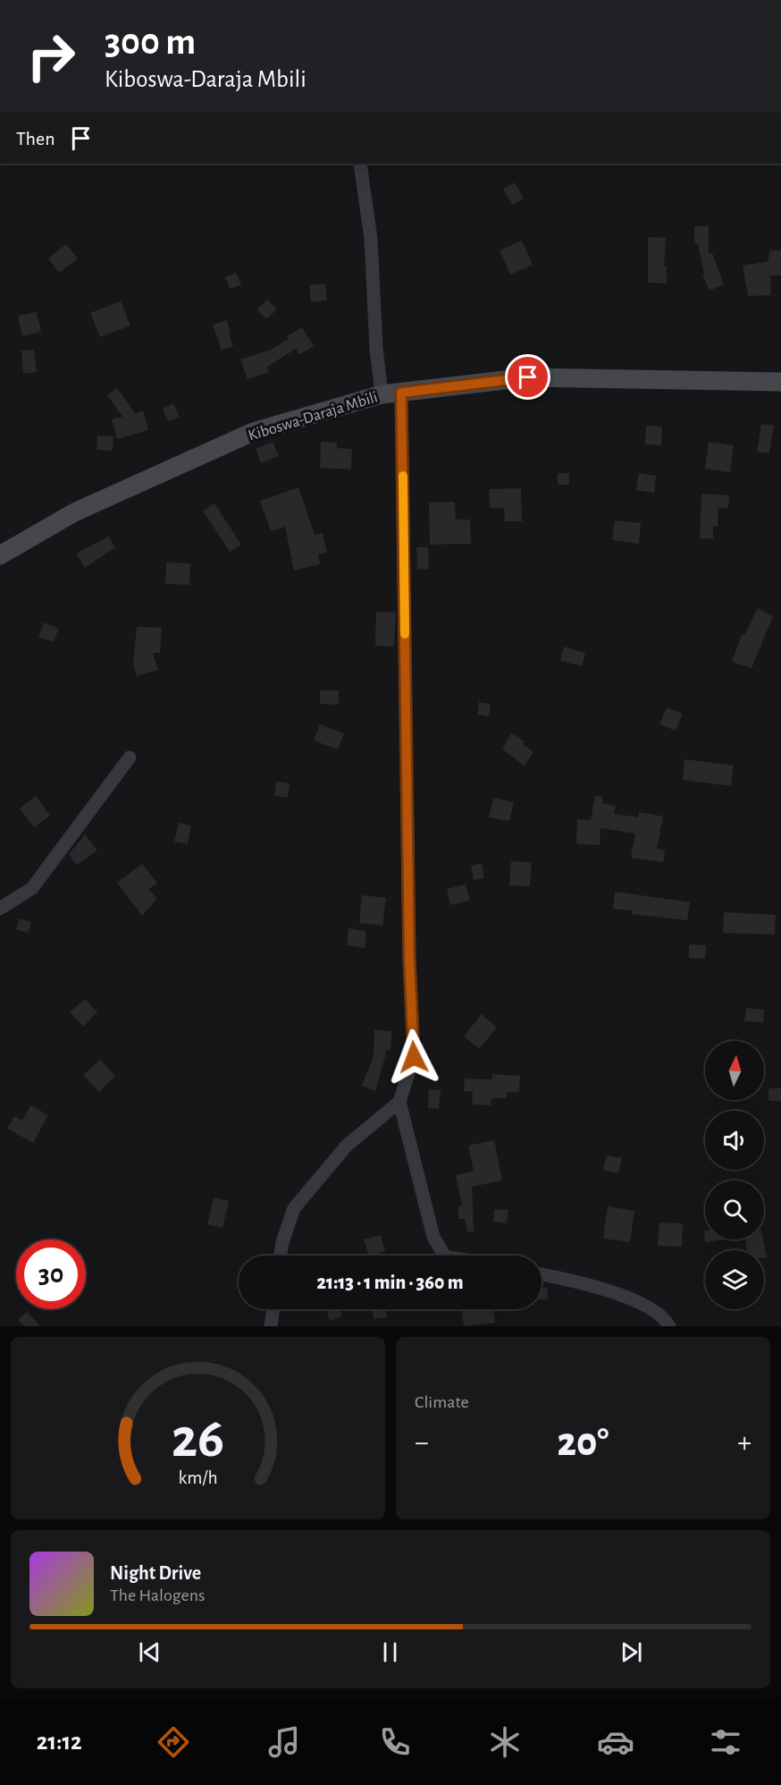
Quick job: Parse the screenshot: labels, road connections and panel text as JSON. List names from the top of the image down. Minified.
{"streets":{"main road":["Kiboswa-Daraja Mbili"]},"north":"top","page":{"turn":["300 m","Kiboswa-Daraja Mbili"],"then":"Then","limit":"30","trip":"21:13 · 1 min · 360 m","tile":"Climate","heat":["−","20°","+"],"song":["Night Drive","The Halogens"],"tabs":"21:12","gauge":["26","km/h"]}}
